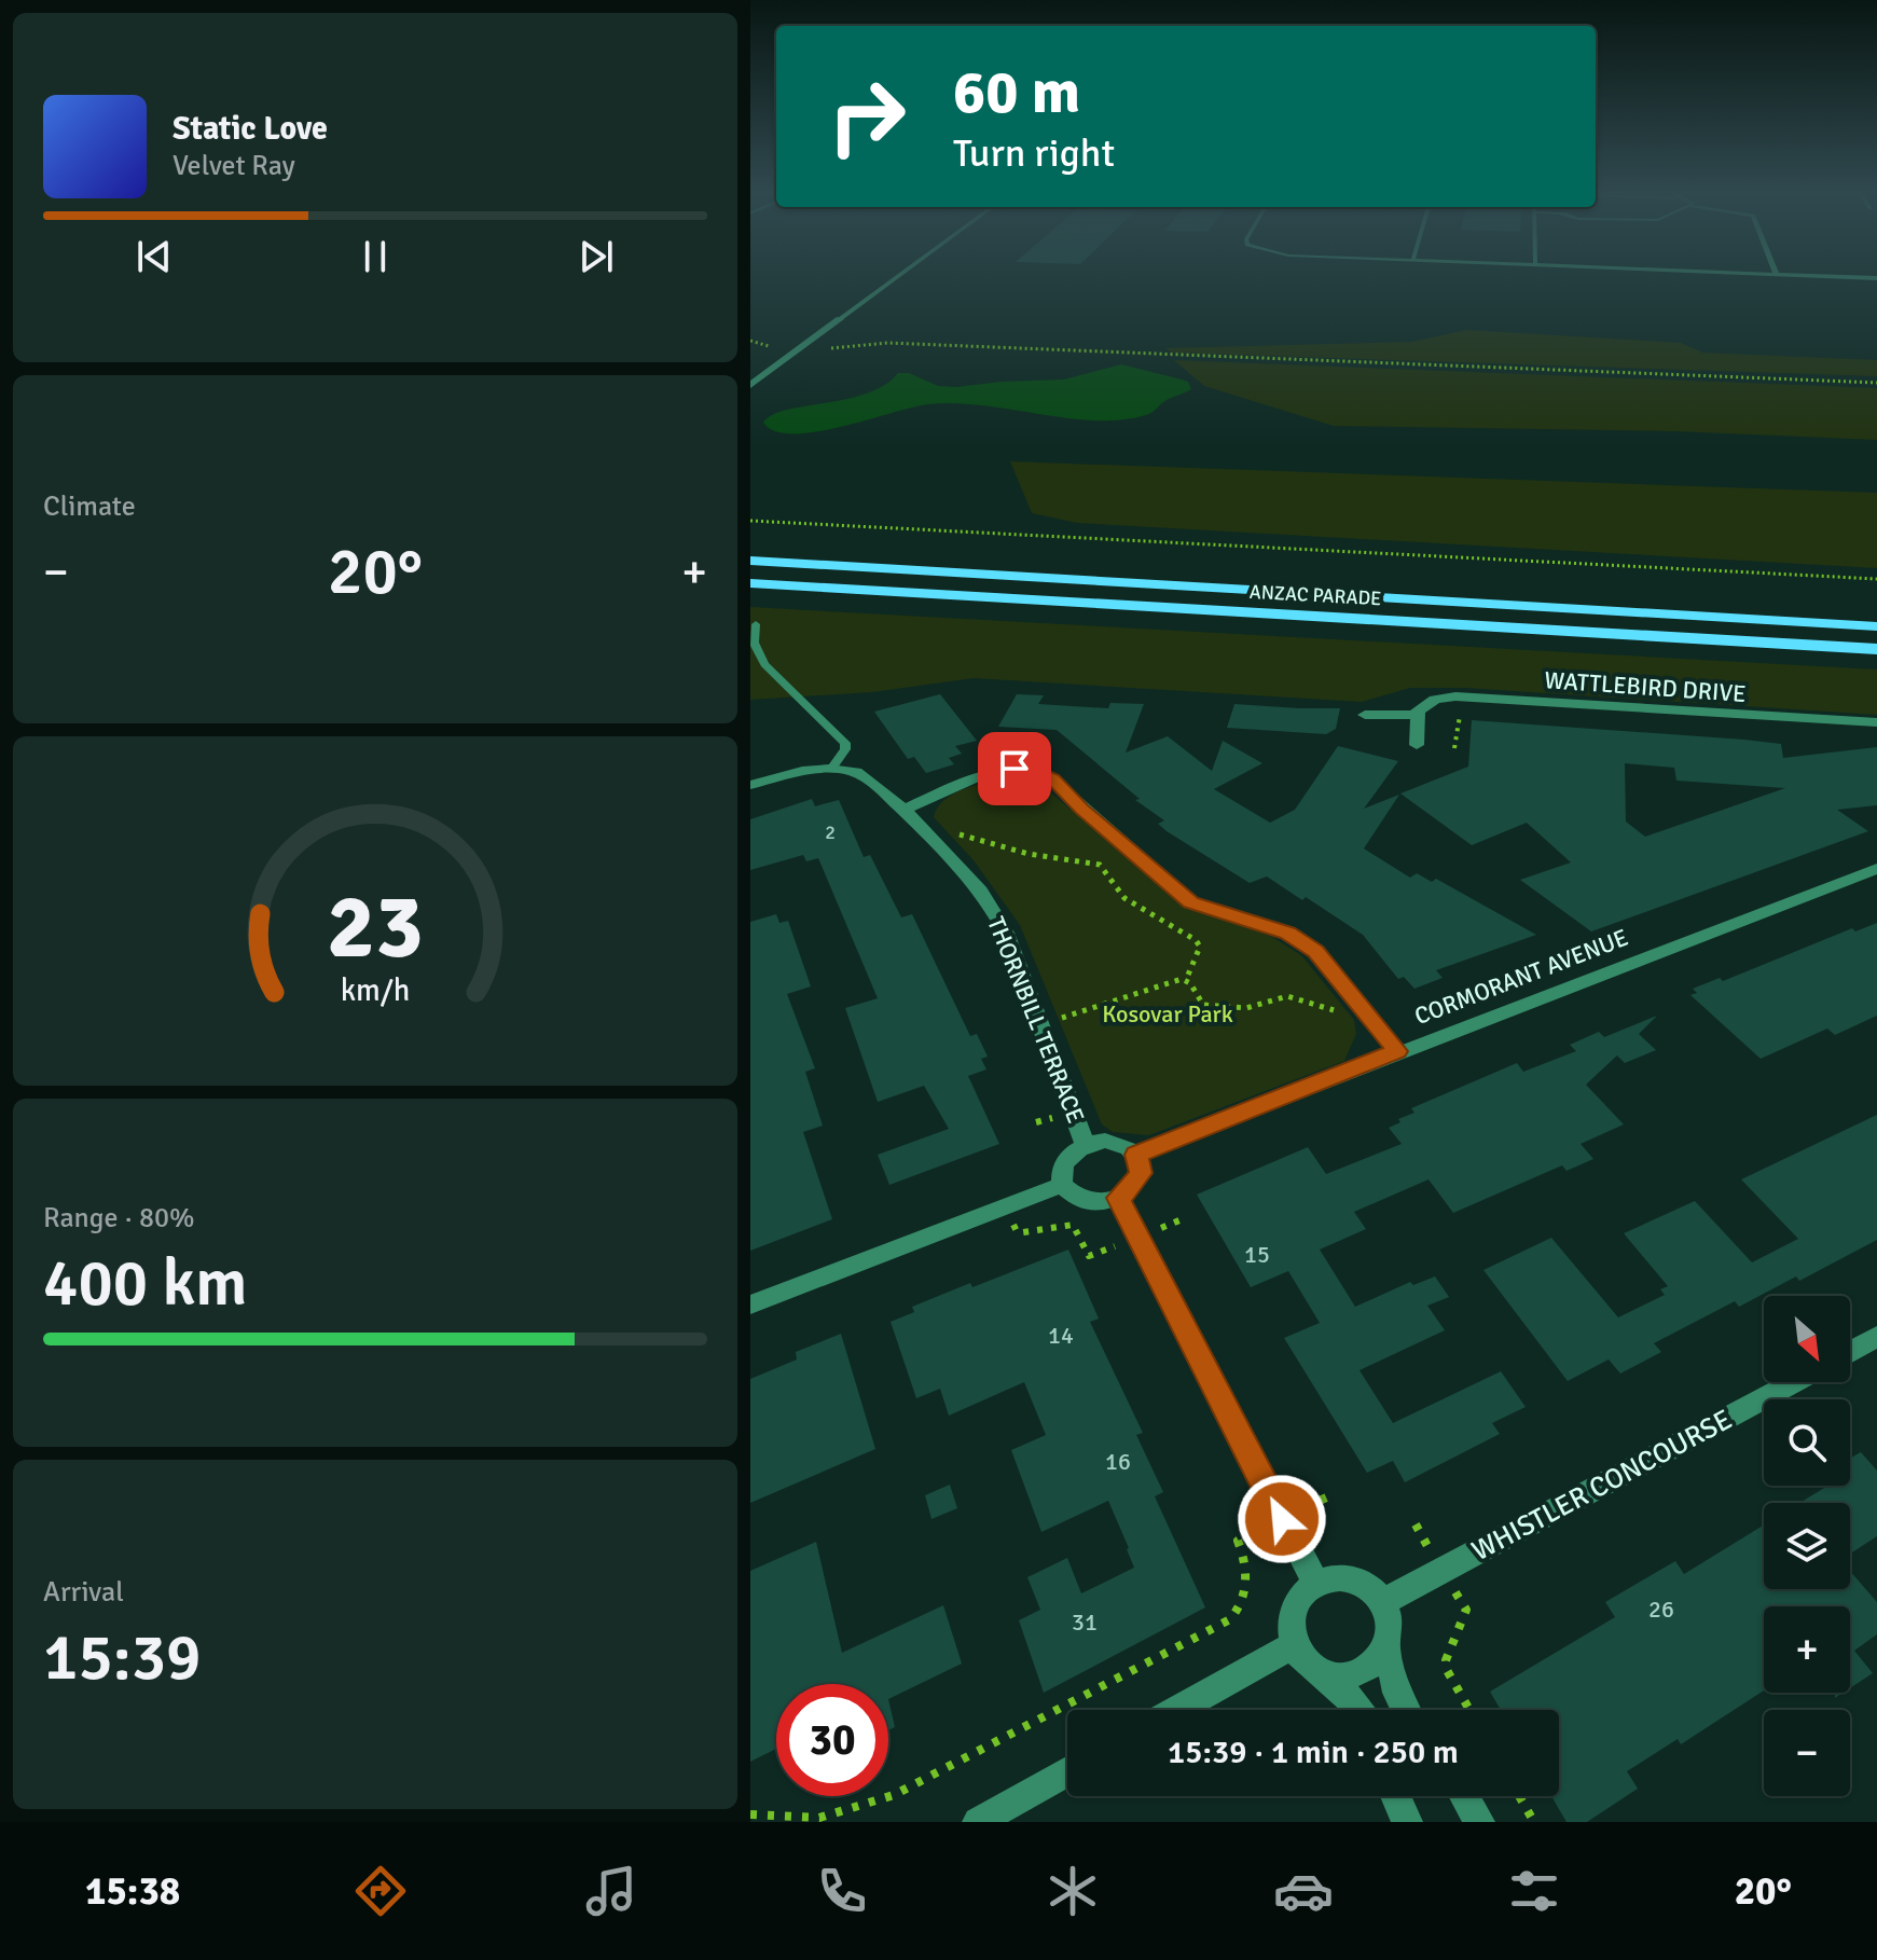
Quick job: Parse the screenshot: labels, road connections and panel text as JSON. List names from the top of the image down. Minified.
{"streets":{"main road":["ANZAC PARADE"],"street":["WATTLEBIRD DRIVE","CORMORANT AVENUE","THORNBILL TERRACE","WHISTLER CONCOURSE"]},"crossings":[["CORMORANT AVENUE","THORNBILL TERRACE"]],"parks":["Kosovar Park"],"house_numbers":["2","15","14","16","26","31"],"north":"bottom right","page":{"turn":["60 m","Turn right"],"song":["Static Love","Velvet Ray"],"tile":["Climate",["Range · 80%","400 km"],["Arrival","15:39"]],"heat":["−","20°","+"],"map_buttons":["+","−"],"limit":"30","trip":"15:39 · 1 min · 250 m","tabs":["15:38","20°"],"gauge":["23","km/h"]}}
